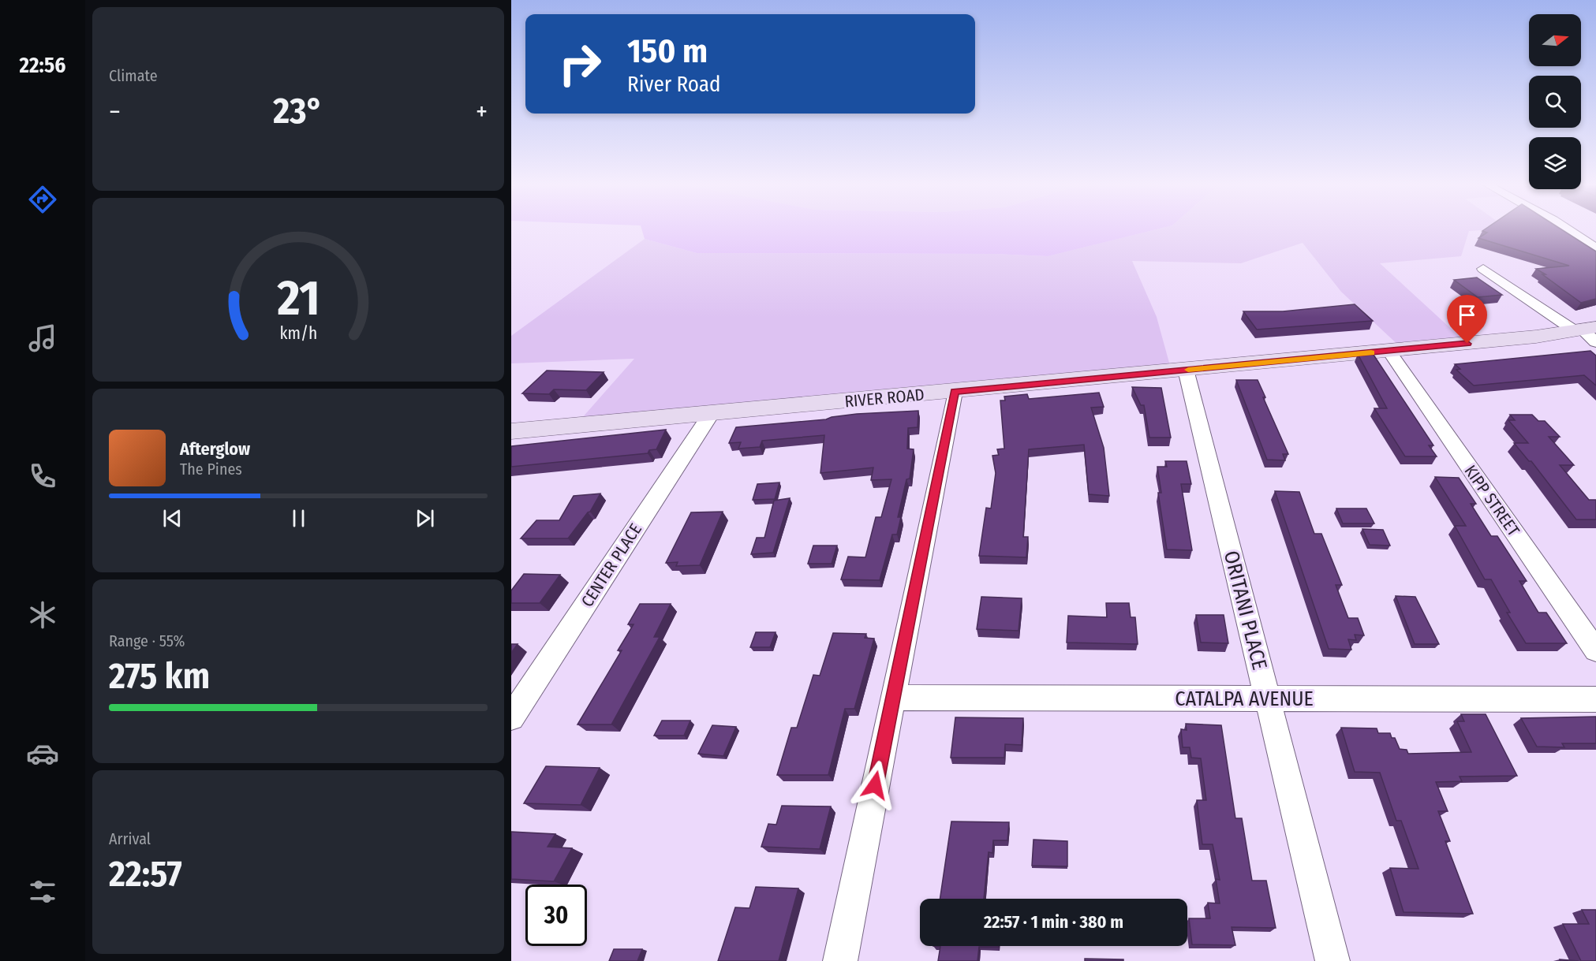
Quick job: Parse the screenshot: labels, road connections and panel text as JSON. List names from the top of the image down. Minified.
{"streets":{"main road":["RIVER ROAD"],"street":["KIPP STREET","CENTER PLACE","ORITANI PLACE","CATALPA AVENUE"]},"crossings":[["RIVER ROAD","KIPP STREET"],["RIVER ROAD","CENTER PLACE"],["RIVER ROAD","ORITANI PLACE"],["ORITANI PLACE","CATALPA AVENUE"]],"north":"right","page":{"tabs":"22:56","tile":["Climate",["Range · 55%","275 km"],["Arrival","22:57"]],"turn":["150 m","River Road"],"heat":["−","23°","+"],"song":["Afterglow","The Pines"],"limit":"30","trip":"22:57 · 1 min · 380 m","gauge":["21","km/h"]}}
